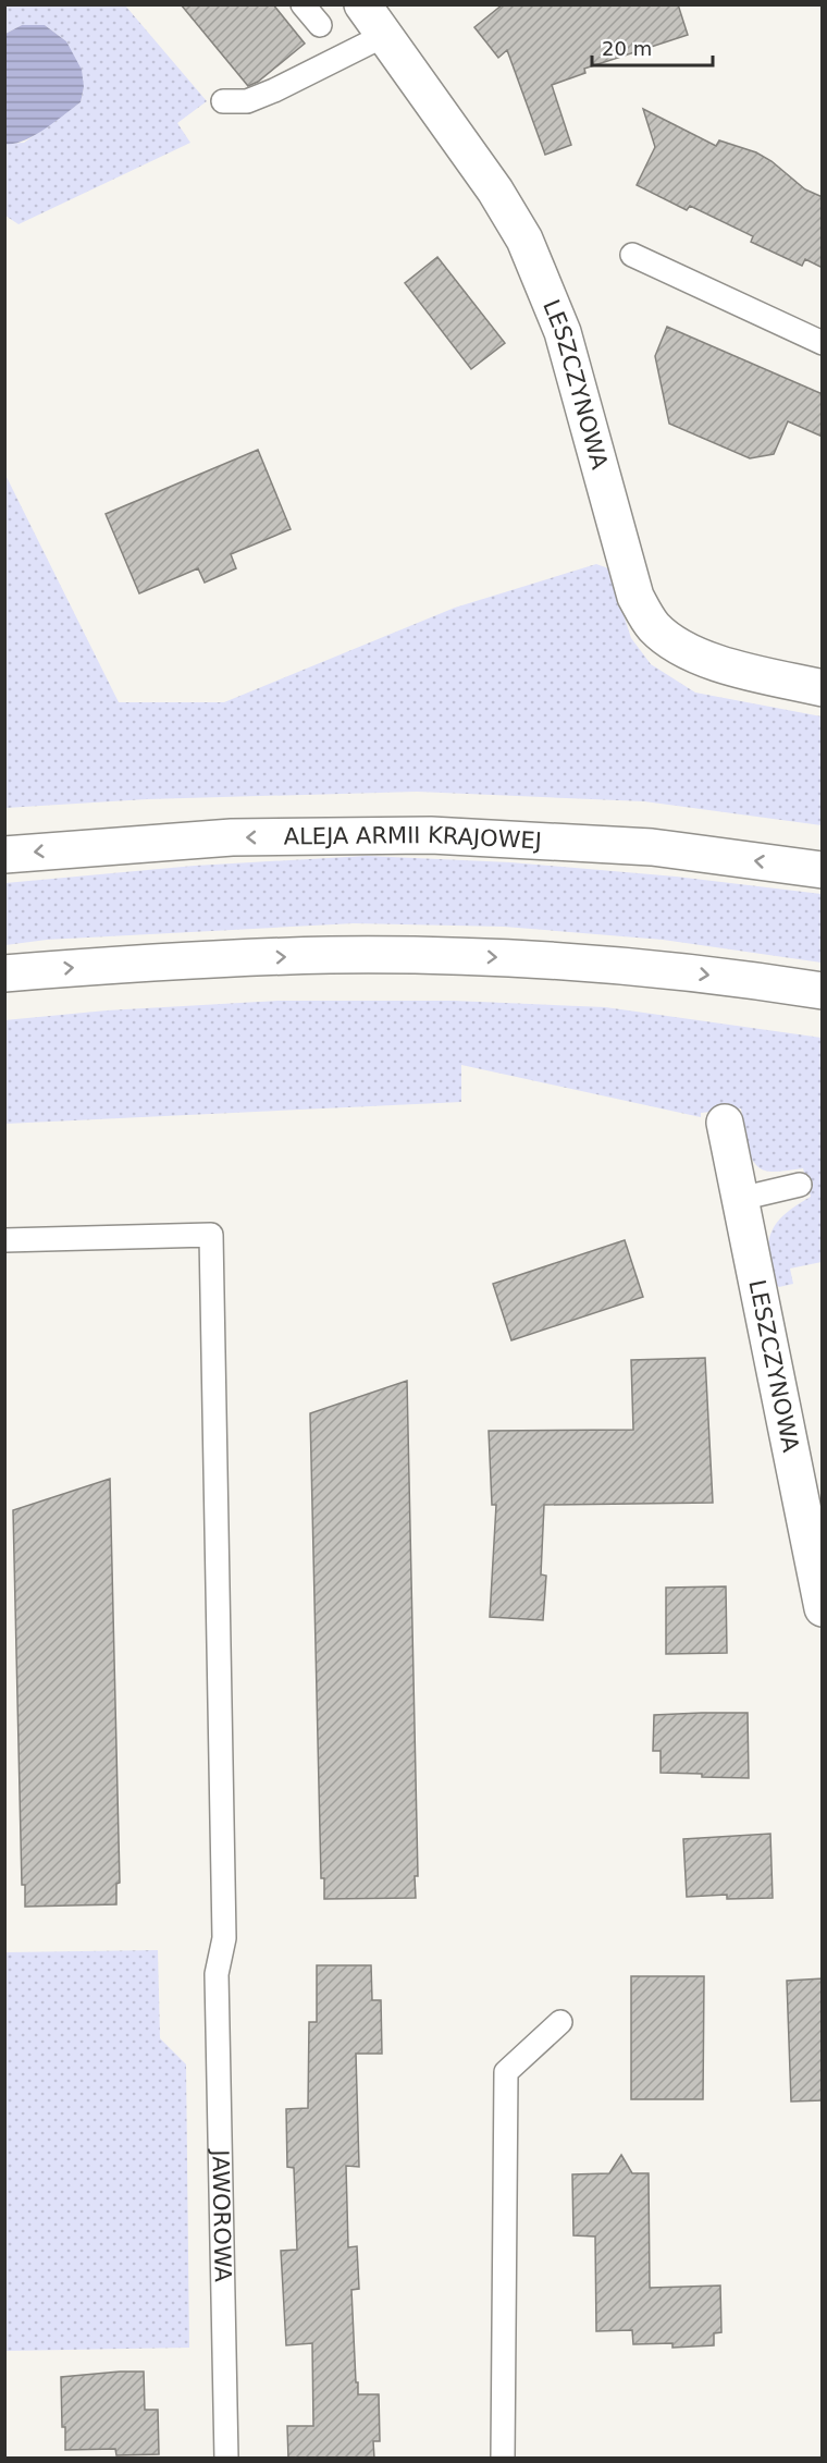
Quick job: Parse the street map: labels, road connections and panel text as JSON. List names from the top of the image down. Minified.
{"streets":{"main road":["LESZCZYNOWA","ALEJA ARMII KRAJOWEJ"],"lane":["JAWOROWA"]},"scale_bar":"20 m"}
